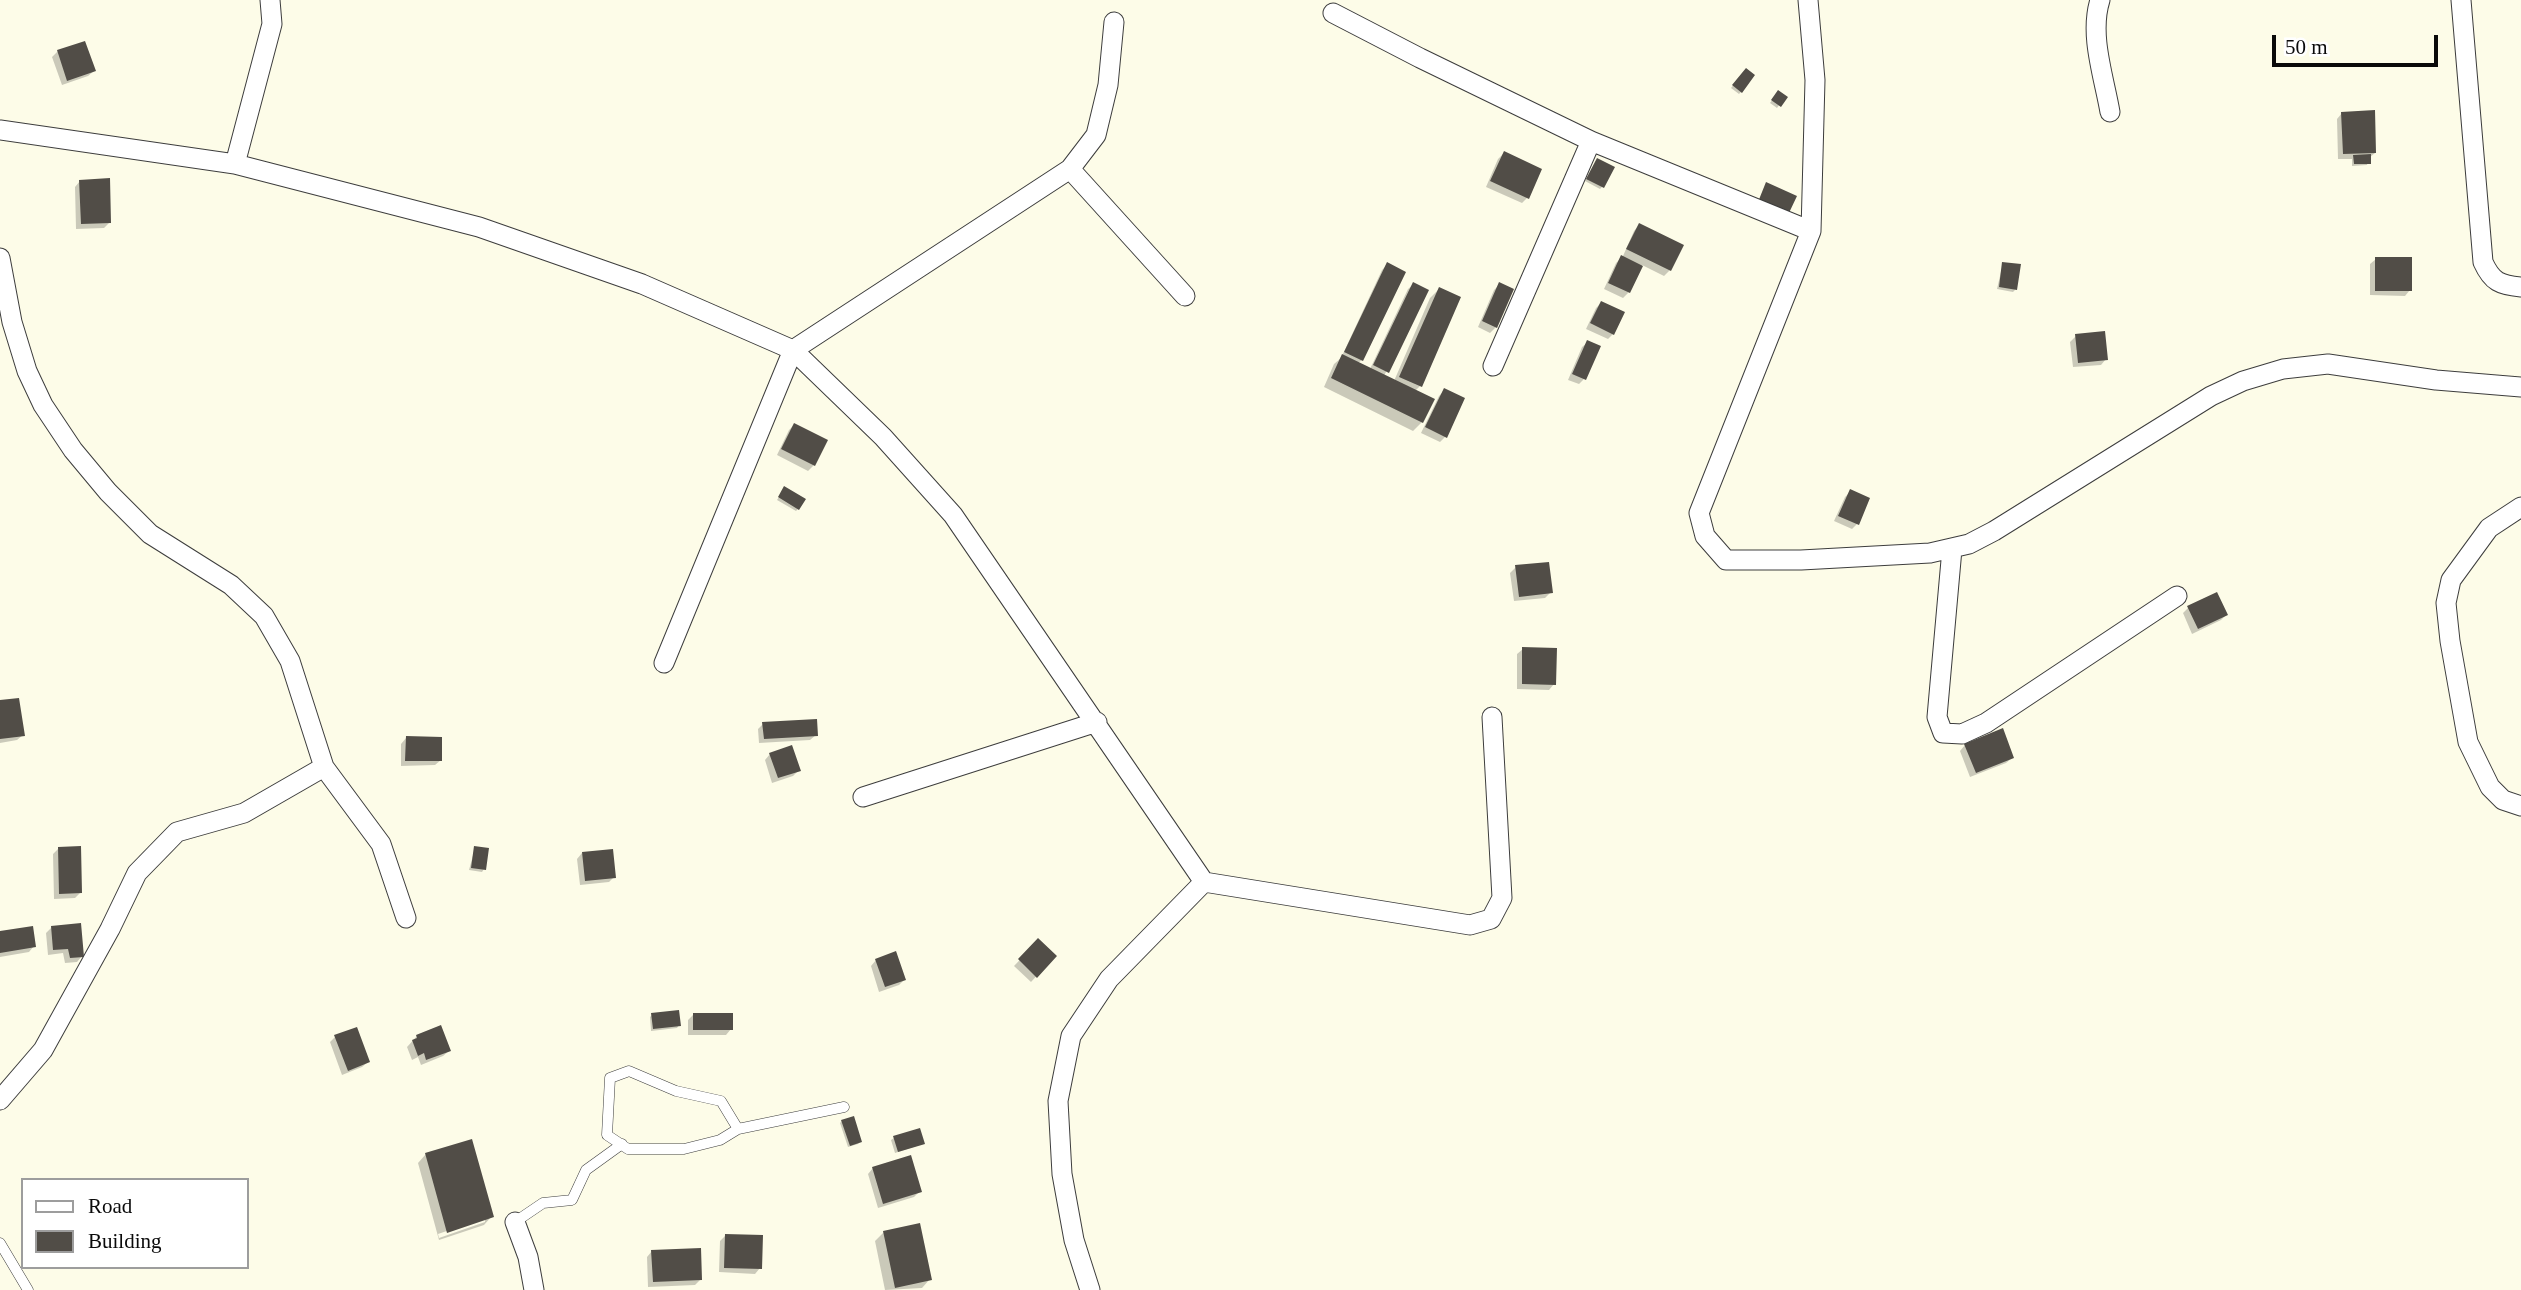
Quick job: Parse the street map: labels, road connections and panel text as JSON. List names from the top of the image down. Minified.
{"legend":["Road","Building"],"scale_bar":"50 m"}
